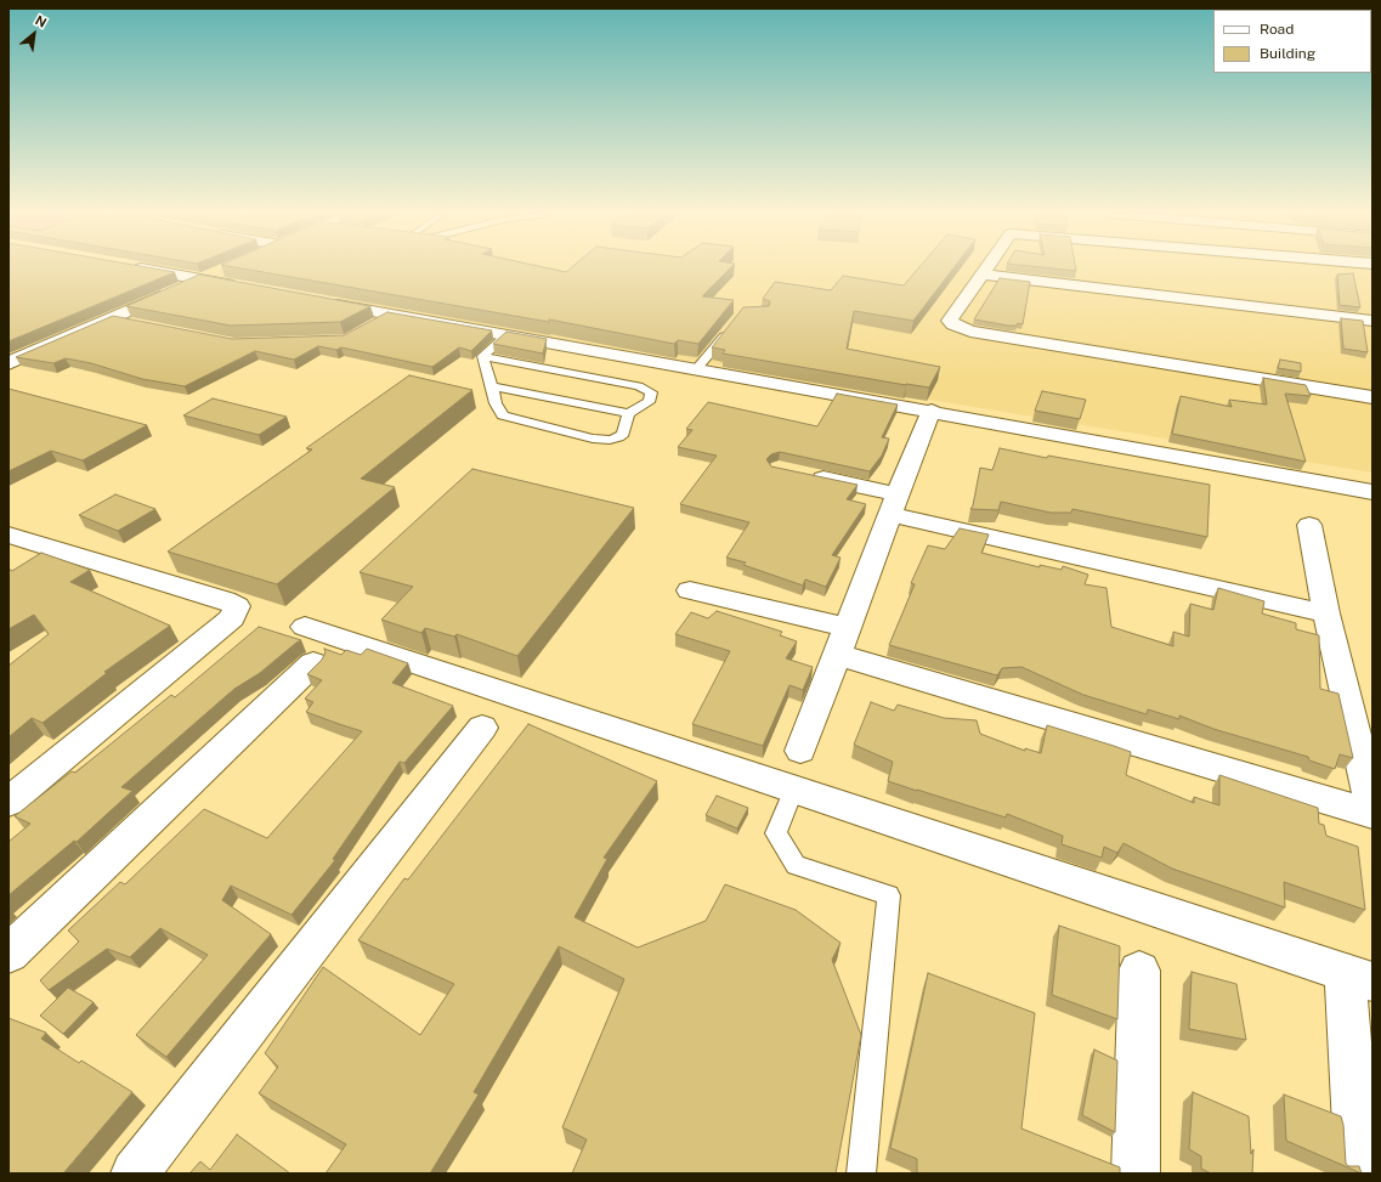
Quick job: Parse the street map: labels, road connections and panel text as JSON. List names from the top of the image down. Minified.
{"legend":["Road","Building"],"north":"top right"}
